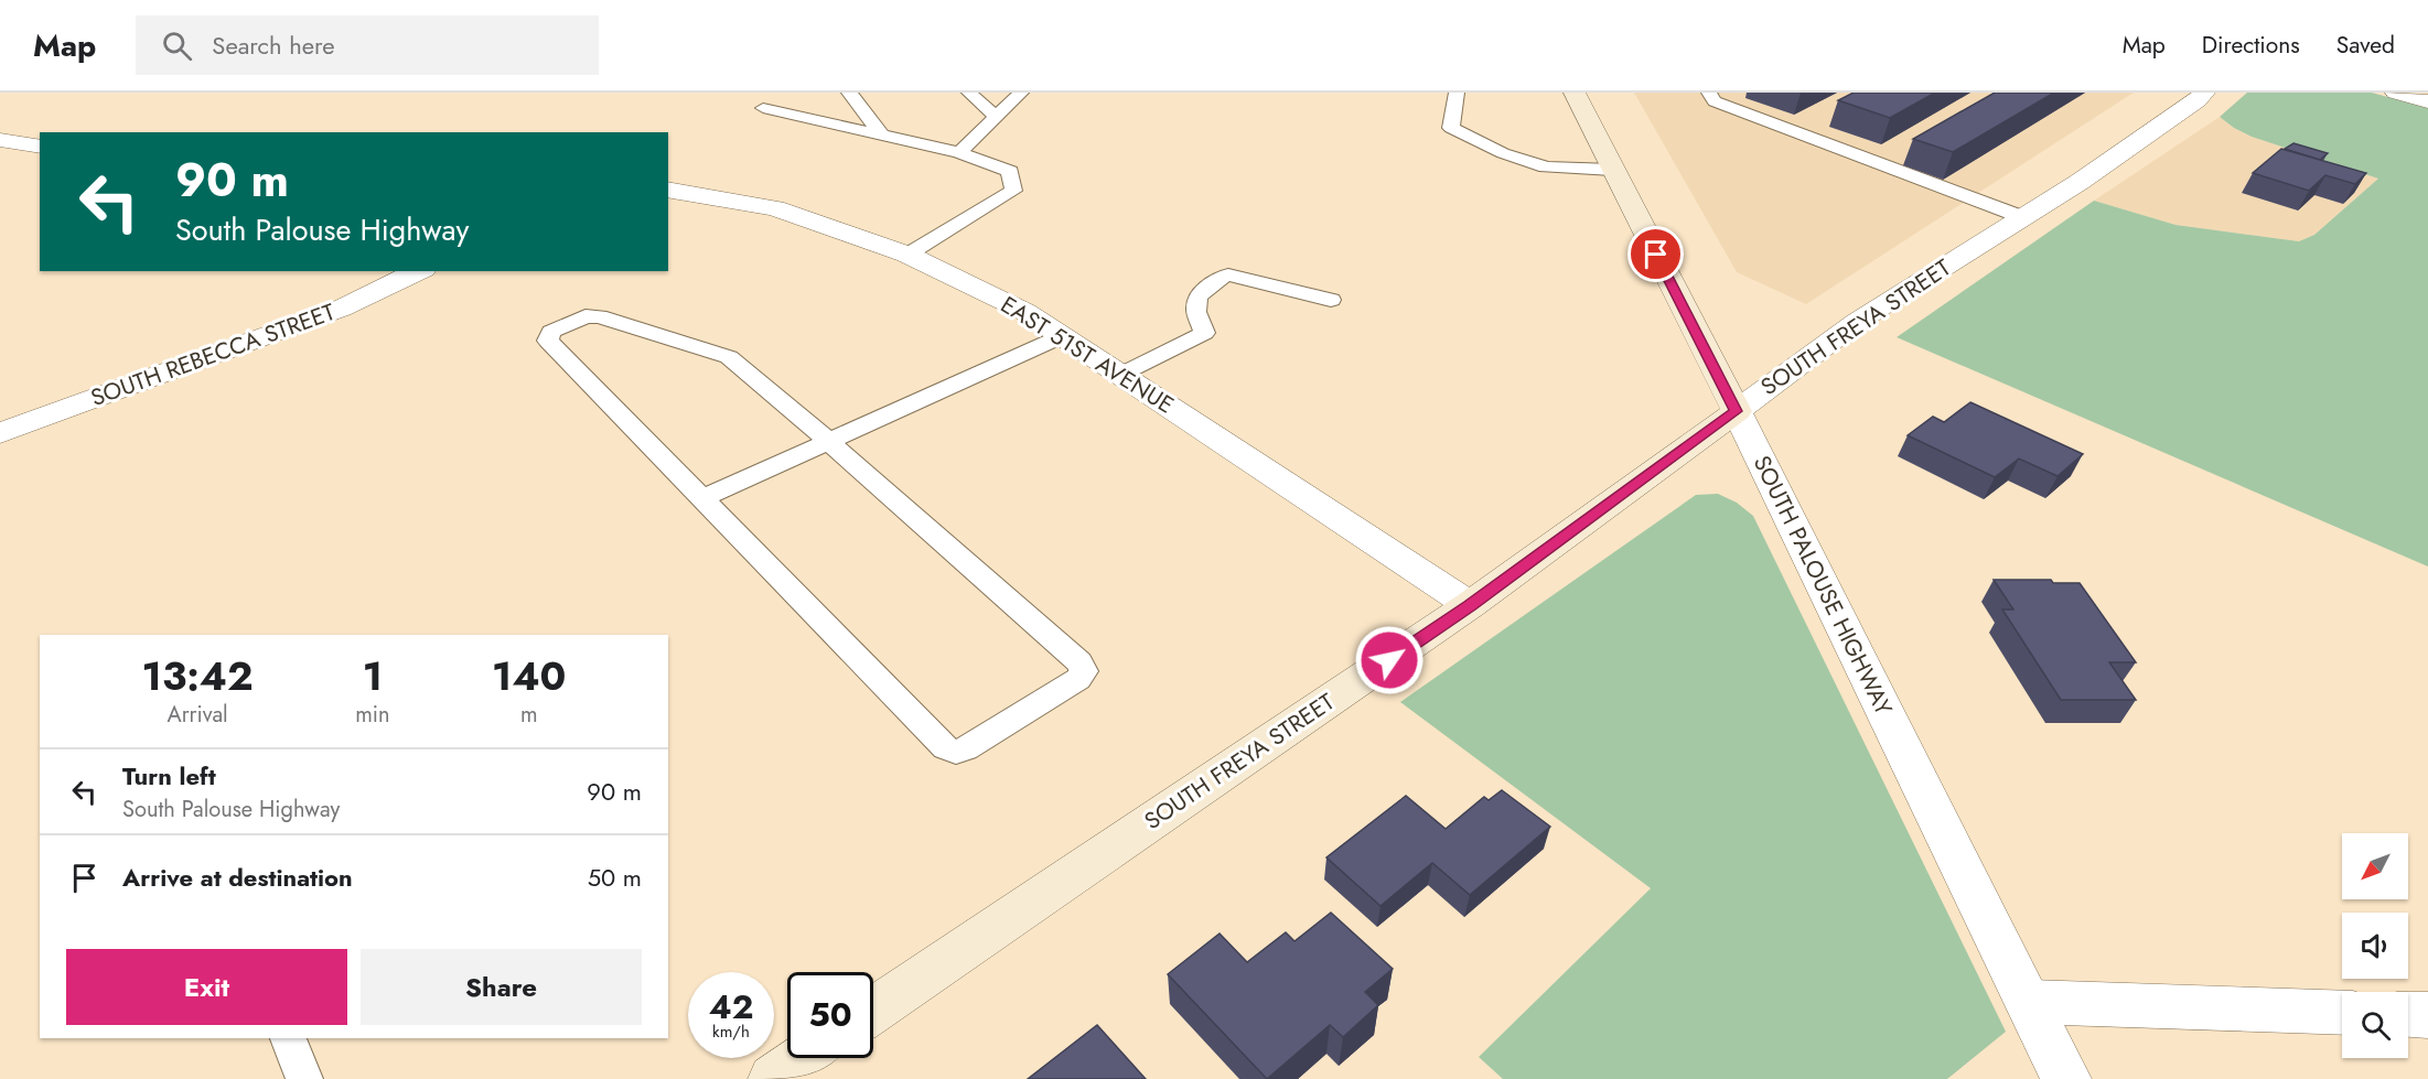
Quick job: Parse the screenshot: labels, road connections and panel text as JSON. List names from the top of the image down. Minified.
{"streets":{"main road":["SOUTH FREYA STREET","SOUTH PALOUSE HIGHWAY"],"street":["SOUTH REBECCA STREET","EAST 51ST AVENUE"]},"crossings":[["SOUTH FREYA STREET","EAST 51ST AVENUE"],["SOUTH FREYA STREET","SOUTH PALOUSE HIGHWAY"]],"north":"bottom left","page":{"header":"Map","search":"Search here","nav":["Map","Directions","Saved"],"turn":["90 m","South Palouse Highway"],"eta":["13:42","Arrival","1","min","140","m"],"list":[{"name":"Turn left","note":"South Palouse Highway","value":"90 m"},{"name":"Arrive at destination","value":"50 m"}],"buttons":["Exit","Share"],"speed":"42 km/h","limit":"50"}}
